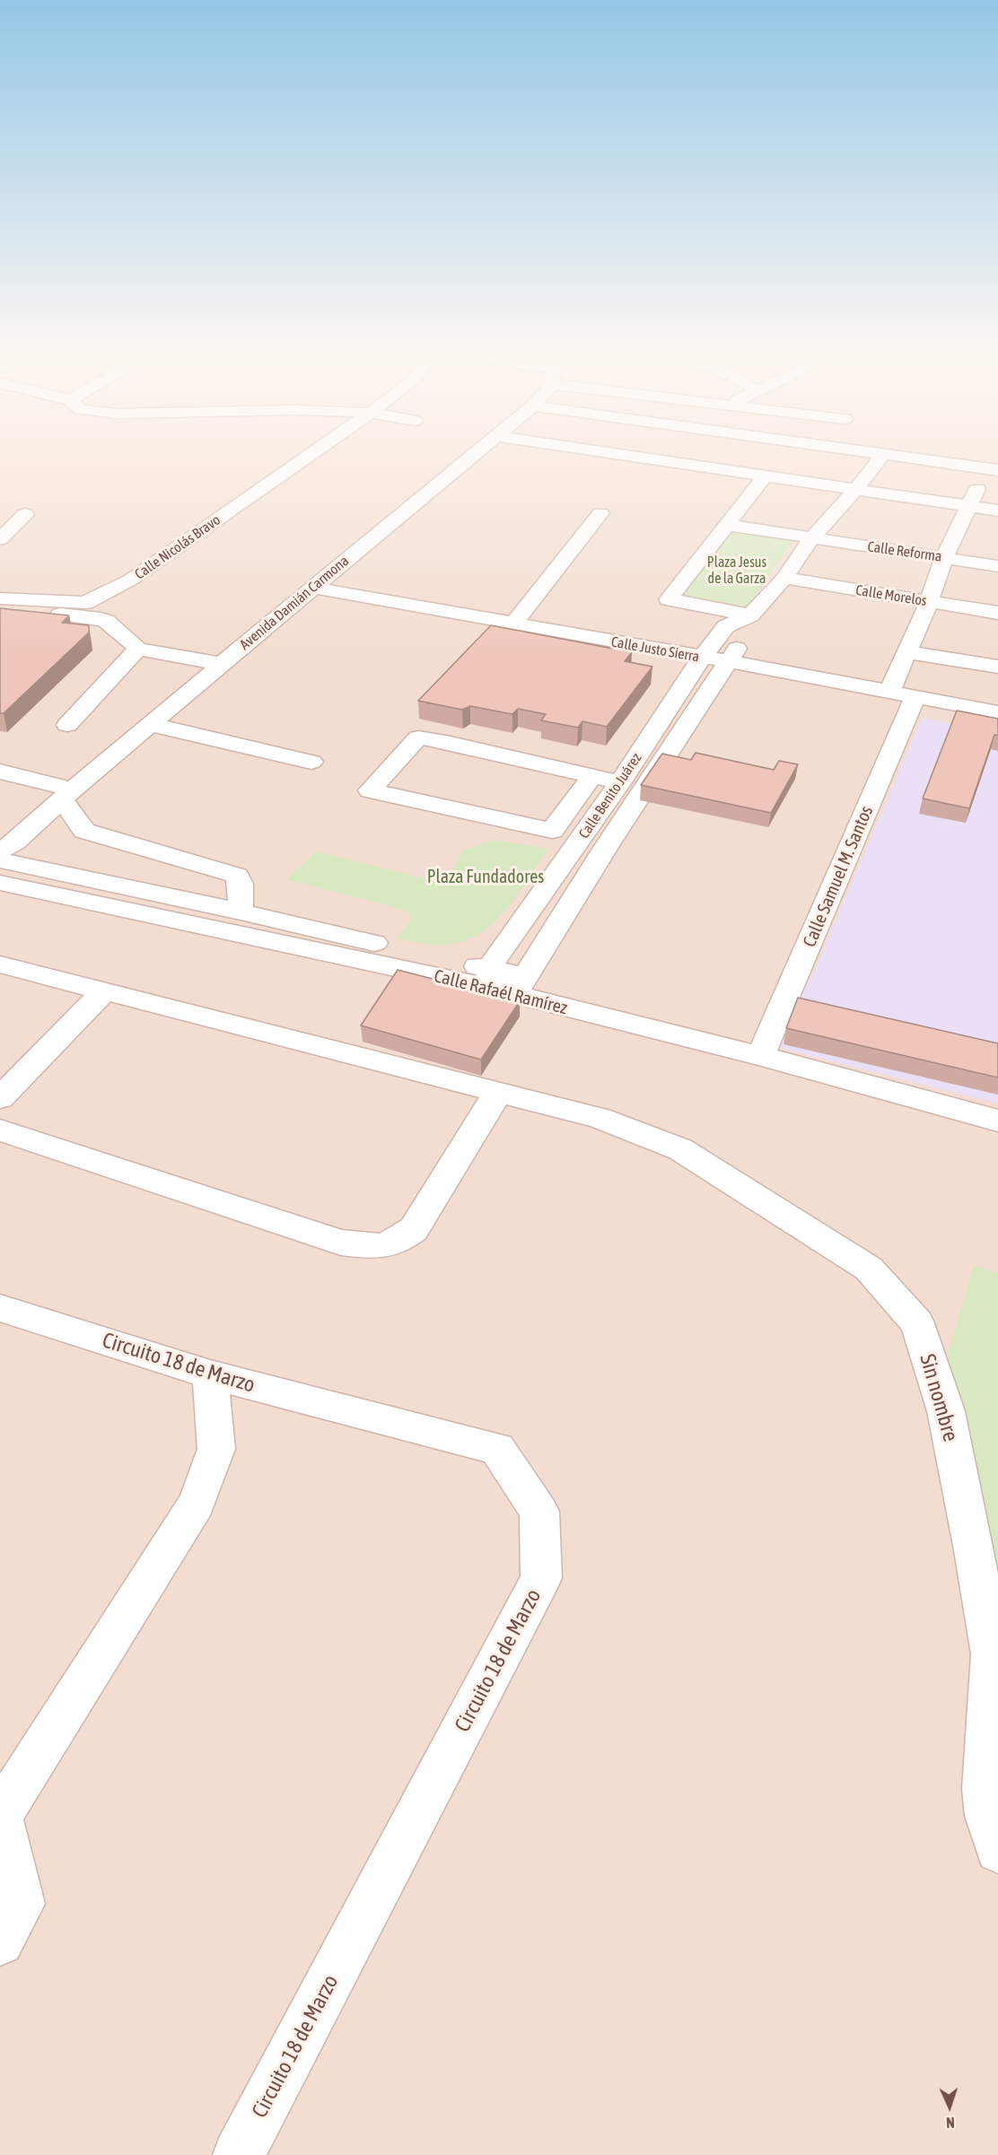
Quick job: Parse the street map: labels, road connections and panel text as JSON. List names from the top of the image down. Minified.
{"streets":{"street":["Calle Nicolás Bravo","Calle Reforma","Calle Morelos","Avenida Damián Carmona","Calle Justo Sierra","Calle Benito Juárez","Calle Samuel M. Santos","Calle Rafaél Ramírez","Circuito 18 de Marzo","Sin nombre"]},"crossings":[["Calle Reforma","Calle Benito Juárez"],["Calle Morelos","Calle Benito Juárez"],["Avenida Damián Carmona","Calle Justo Sierra"],["Avenida Damián Carmona","Calle Rafaél Ramírez"],["Calle Justo Sierra","Calle Benito Juárez"],["Calle Justo Sierra","Calle Samuel M. Santos"],["Calle Benito Juárez","Calle Rafaél Ramírez"],["Calle Samuel M. Santos","Calle Rafaél Ramírez"]],"parks":["Plaza Jesus de la Garza","Plaza Fundadores"],"north":"bottom"}
